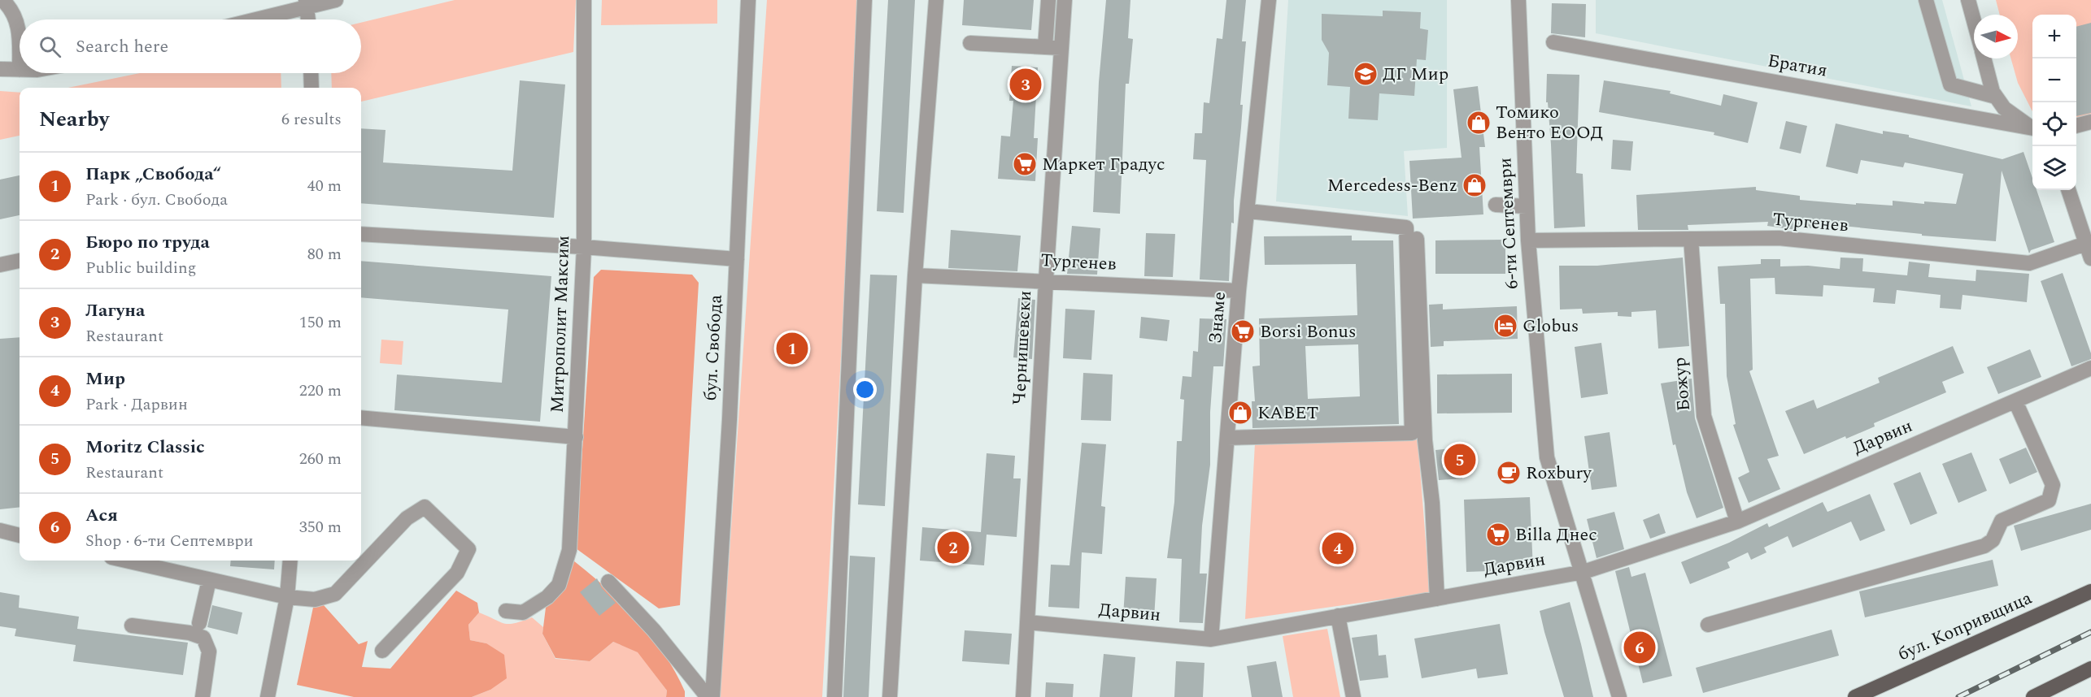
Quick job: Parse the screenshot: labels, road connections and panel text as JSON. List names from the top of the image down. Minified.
{"streets":{"main road":["бул. Копривщица"],"street":["Братия","Тургенев","6-ти Септември","Знаме","Митрополит Максим","бул. Свобода","Чернишевски","Божур","Дарвин"]},"crossings":[["Тургенев","6-ти Септември"],["Тургенев","Знаме"],["Тургенев","Чернишевски"],["Тургенев","Божур"],["6-ти Септември","Дарвин"],["Знаме","Дарвин"],["Чернишевски","Дарвин"],["Божур","Дарвин"]],"places":{"school or university":["ДГ Мир"],"shop":["Томико Венто ЕООД","Mercedess-Benz","KABET"],"supermarket":["Маркет Градус","Borsi Bonus","Billa Днес"],"hotel":["Globus"],"cafe":["Roxbury"]},"north":"right","page":{"map_buttons":["+","−"],"search":"Search here","pins":["3","1","5","2","4","6"],"heading":["Nearby","6 results"],"list":[{"mark":"1","name":"Парк „Свобода“","note":"Park · бул. Свобода","value":"40 m"},{"mark":"2","name":"Бюро по труда","note":"Public building","value":"80 m"},{"mark":"3","name":"Лагуна","note":"Restaurant","value":"150 m"},{"mark":"4","name":"Мир","note":"Park · Дарвин","value":"220 m"},{"mark":"5","name":"Moritz Classic","note":"Restaurant","value":"260 m"},{"mark":"6","name":"Ася","note":"Shop · 6-ти Септември","value":"350 m"}]}}
